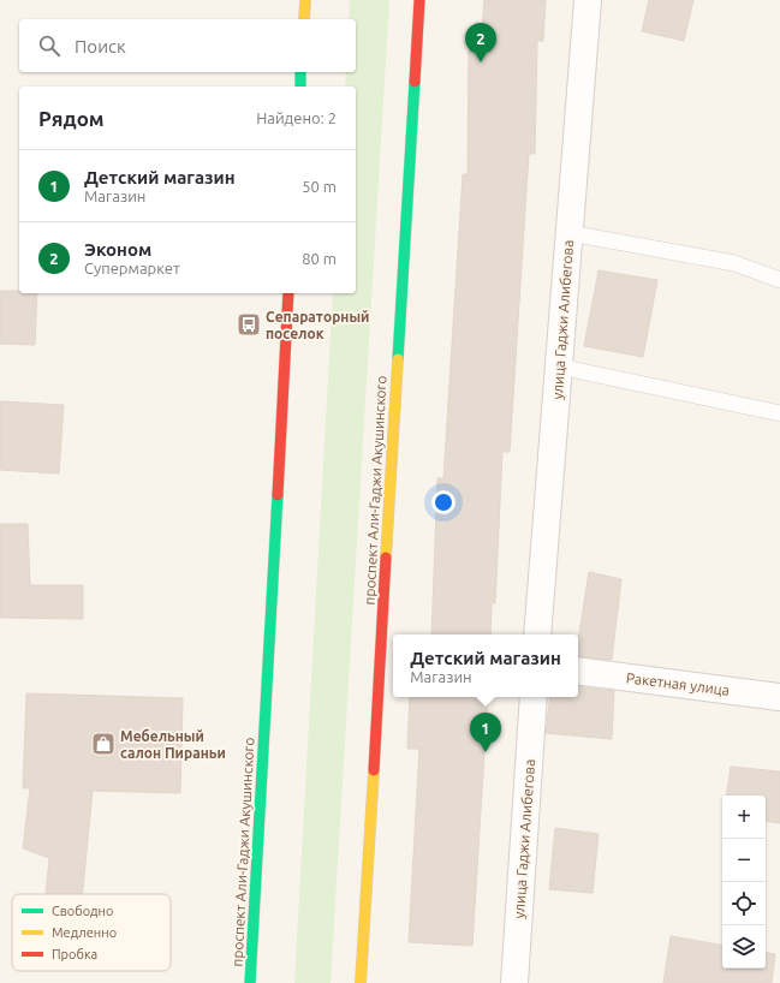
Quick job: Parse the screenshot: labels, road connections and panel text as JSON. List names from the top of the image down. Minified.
{"streets":{"main road":["проспект Али-Гаджи Акушинского"],"street":["улица Гаджи Алибегова","Ракетная улица"]},"places":{"bus stop":["Сепараторный поселок"],"shop":["Мебельный салон Пираньи"]},"legend":["Свободно","Медленно","Пробка"],"page":{"search":"Поиск","pins":["2","1"],"heading":["Рядом","Найдено: 2"],"list":[{"mark":"1","name":"Детский магазин","note":"Магазин","value":"50 m"},{"mark":"2","name":"Эконом","note":"Супермаркет","value":"80 m"}],"popup":["Детский магазин","Магазин"],"map_buttons":["+","−"]}}
